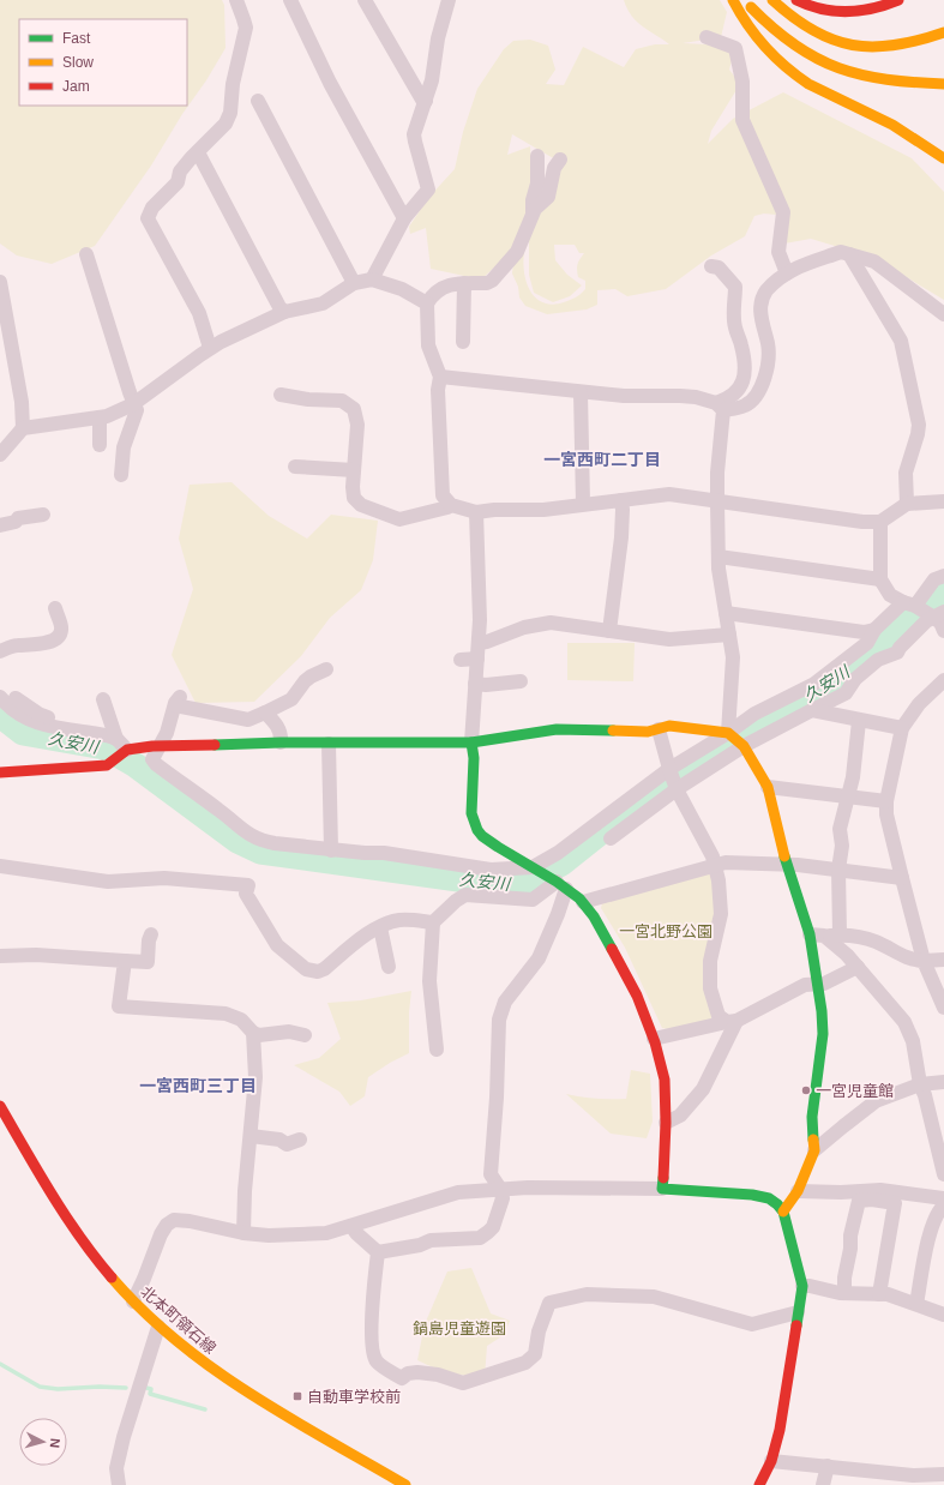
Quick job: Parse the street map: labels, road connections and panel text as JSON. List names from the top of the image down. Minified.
{"streets":{"main road":["北本町領石線"]},"districts":["一宮西町二丁目","一宮西町三丁目"],"water":["久安川"],"parks":["一宮北野公園","鍋島児童遊園"],"places":{"other":["一宮児童館"],"transit":["自動車学校前"]},"legend":["Fast","Slow","Jam"],"north":"right"}
